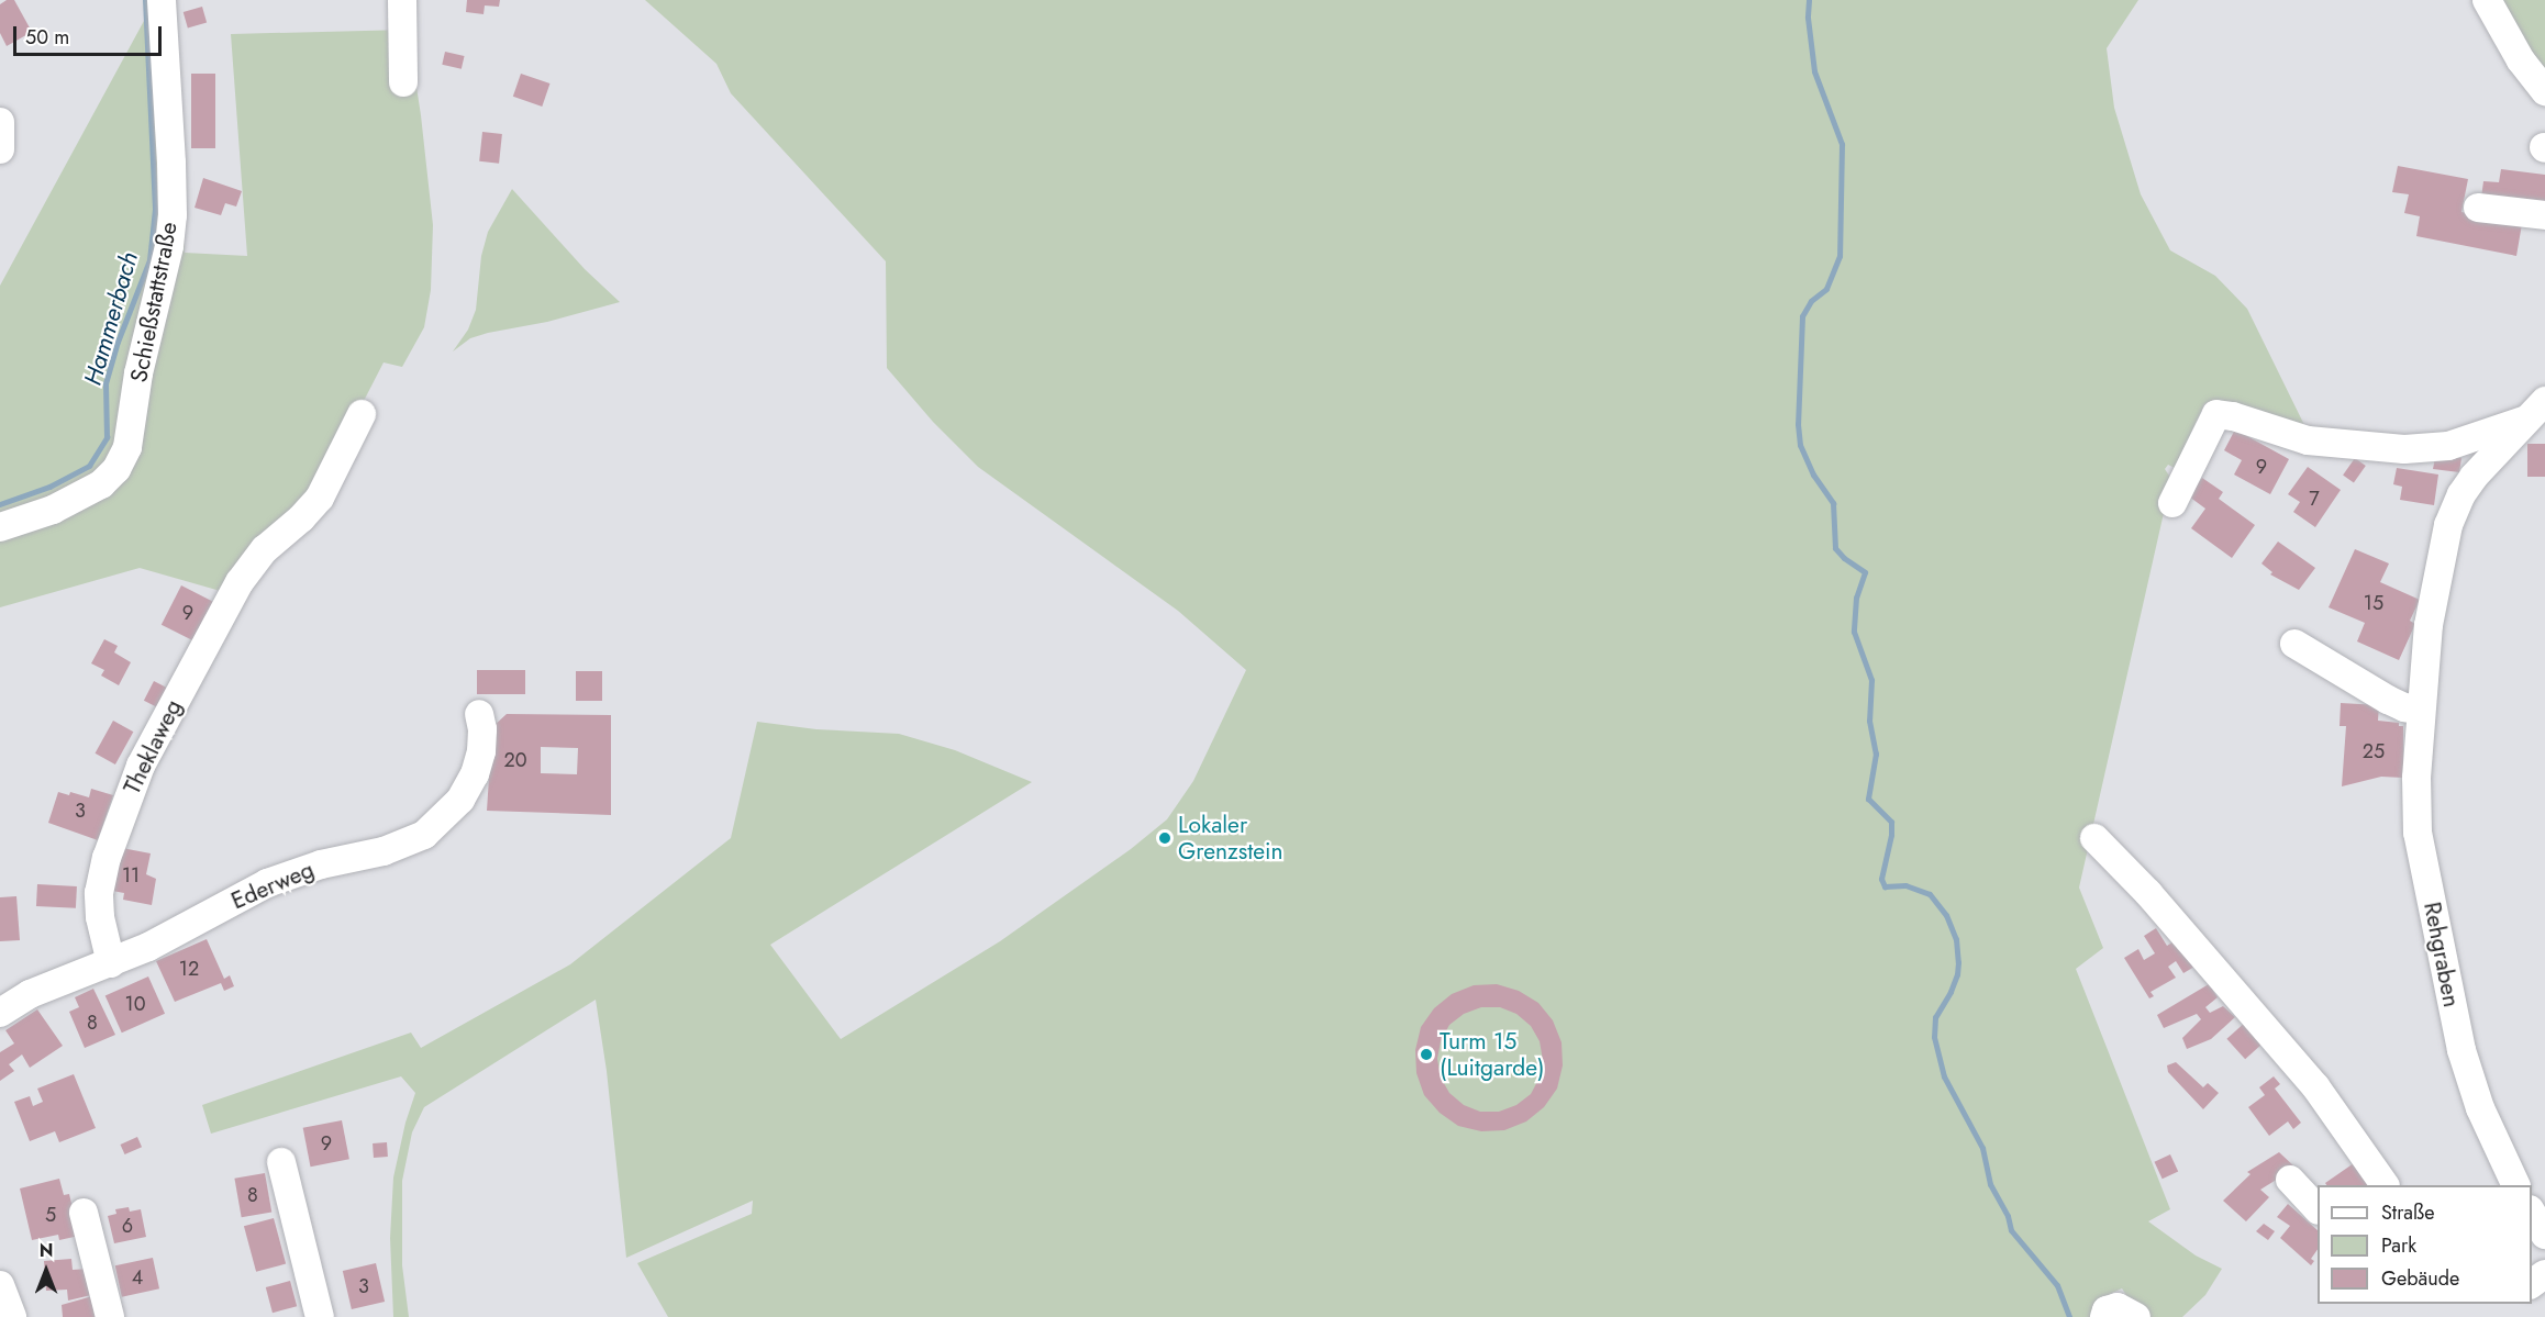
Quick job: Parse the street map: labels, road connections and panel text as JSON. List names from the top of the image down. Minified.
{"streets":{"street":["Schießstattstraße","Theklaweg","Ederweg","Rehgraben"]},"crossings":[["Theklaweg","Ederweg"]],"water":["Hammerbach"],"places":["Lokaler Grenzstein","Turm 15 (Luitgarde)"],"house_numbers":["9","7","15","9","25","20","3","11","12","10","8","9","8","5","6","4","3"],"legend":["Straße","Park","Gebäude"],"scale_bar":"50 m","north":"top"}
